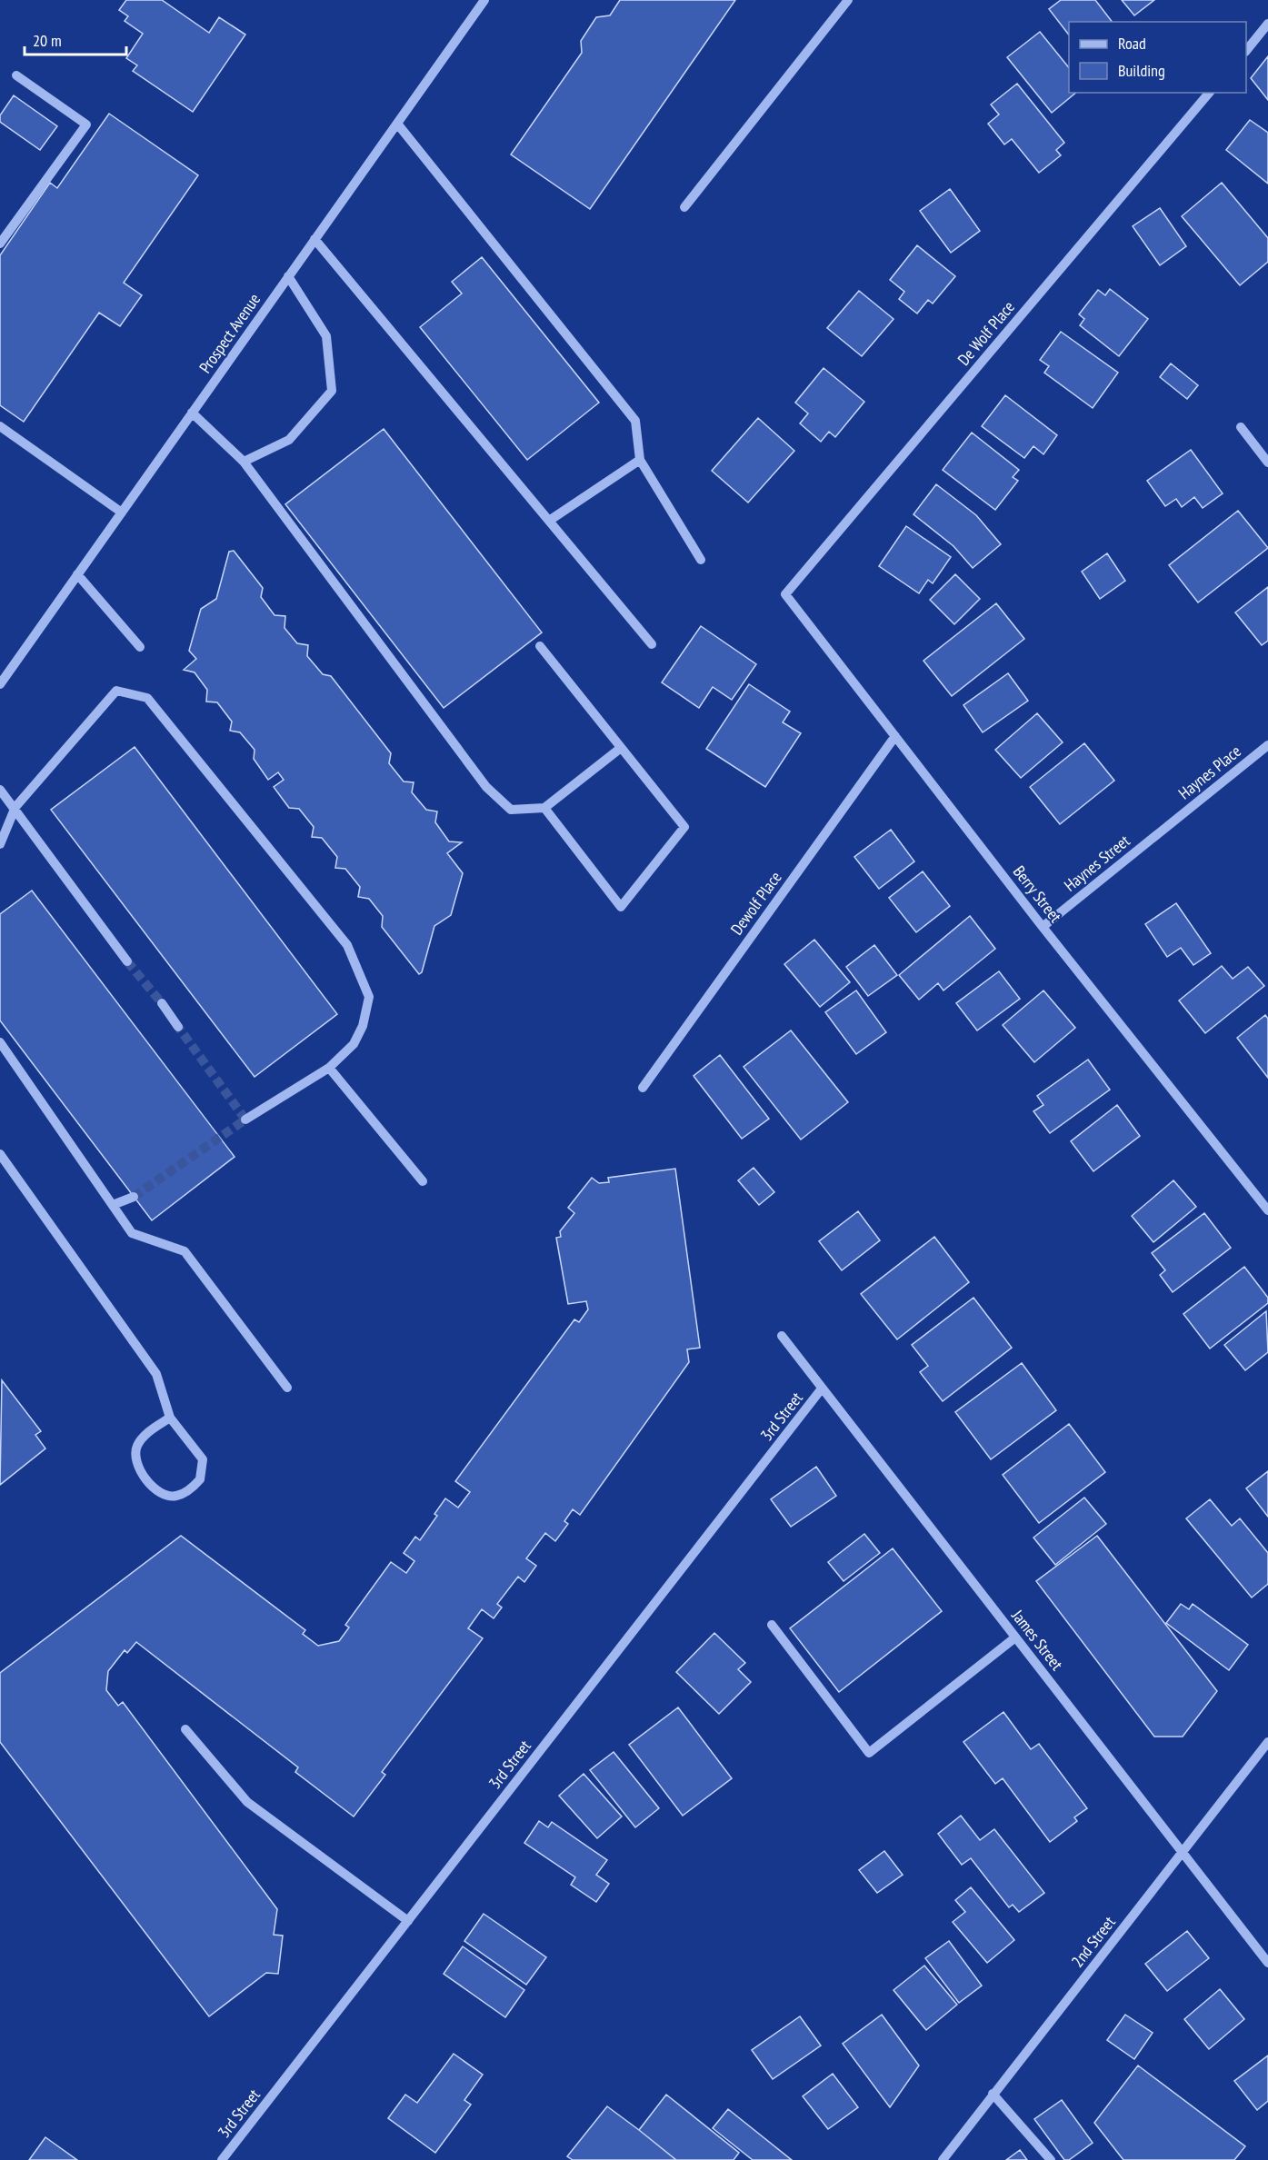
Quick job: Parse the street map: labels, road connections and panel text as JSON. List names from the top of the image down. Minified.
{"streets":{"street":["Prospect Avenue","De Wolf Place","Haynes Place","Haynes Street","Berry Street","Dewolf Place","3rd Street","James Street","2nd Street"]},"crossings":[["De Wolf Place","Berry Street"],["Haynes Place","Haynes Street"],["Haynes Street","Berry Street"],["Berry Street","Dewolf Place"],["3rd Street","James Street"],["James Street","2nd Street"]],"legend":["Road","Building"],"scale_bar":"20 m"}
